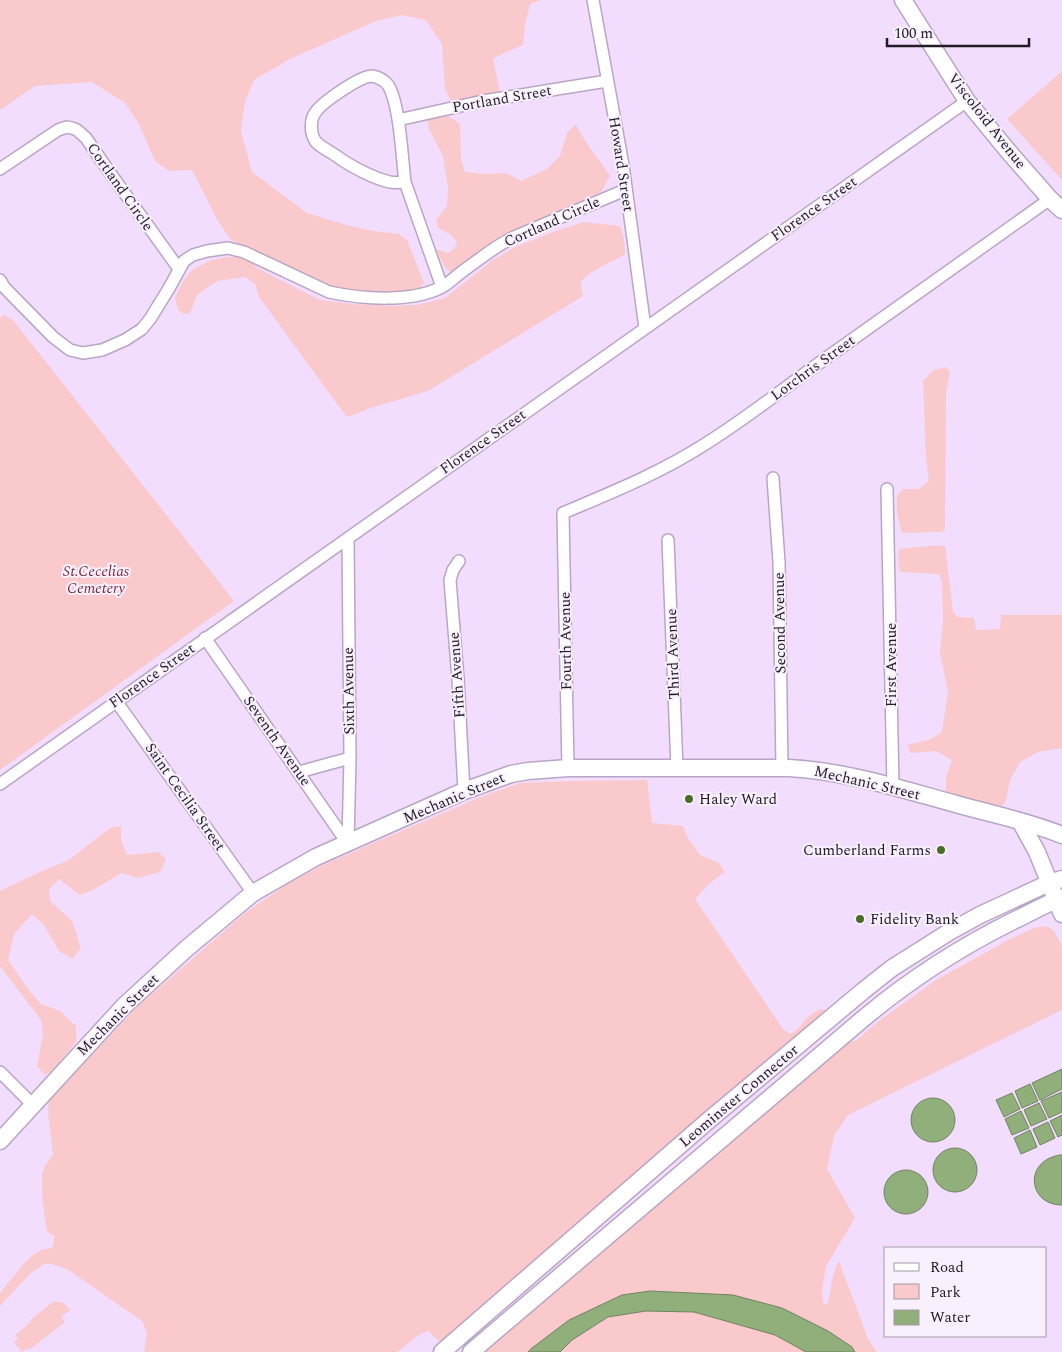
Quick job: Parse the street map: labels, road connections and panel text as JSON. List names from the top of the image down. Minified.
{"streets":{"main road":["Viscoloid Avenue","Mechanic Street","Leominster Connector"],"street":["Portland Street","Howard Street","Cortland Circle","Florence Street","Lorchris Street","Second Avenue","Fourth Avenue","Third Avenue","First Avenue","Fifth Avenue","Sixth Avenue","Seventh Avenue","Saint Cecilia Street"]},"crossings":[["Portland Street","Howard Street"],["Viscoloid Avenue","Florence Street"],["Viscoloid Avenue","Lorchris Street"],["Howard Street","Cortland Circle"],["Howard Street","Florence Street"],["Florence Street","Sixth Avenue"],["Florence Street","Seventh Avenue"],["Florence Street","Saint Cecilia Street"],["Lorchris Street","Fourth Avenue"],["Second Avenue","Mechanic Street"],["Fourth Avenue","Mechanic Street"],["Third Avenue","Mechanic Street"],["First Avenue","Mechanic Street"],["Fifth Avenue","Mechanic Street"],["Sixth Avenue","Seventh Avenue"],["Sixth Avenue","Mechanic Street"],["Seventh Avenue","Mechanic Street"],["Mechanic Street","Saint Cecilia Street"]],"parks":["St.Cecelias Cemetery"],"places":["Haley Ward","Cumberland Farms","Fidelity Bank"],"legend":["Road","Park","Water"],"scale_bar":"100 m"}
